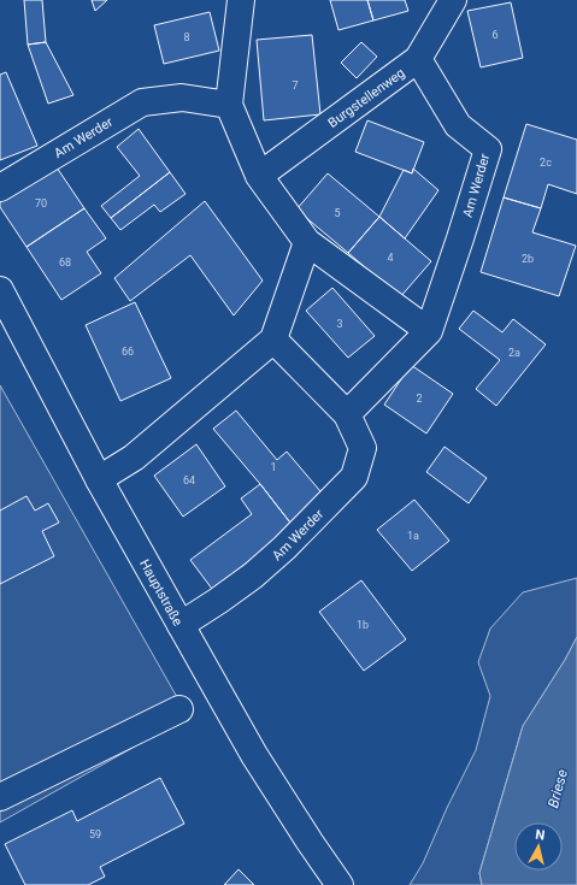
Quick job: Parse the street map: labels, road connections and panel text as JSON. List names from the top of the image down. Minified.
{"streets":{"street":["Burgstellenweg","Am Werder","Hauptstraße"]},"crossings":[["Burgstellenweg","Am Werder"],["Am Werder","Hauptstraße"]],"water":["Briese"],"house_numbers":["6","8","7","2c","70","5","4","2b","68","3","66","2a","2","1","64","1a","1b","59"],"north":"top"}
